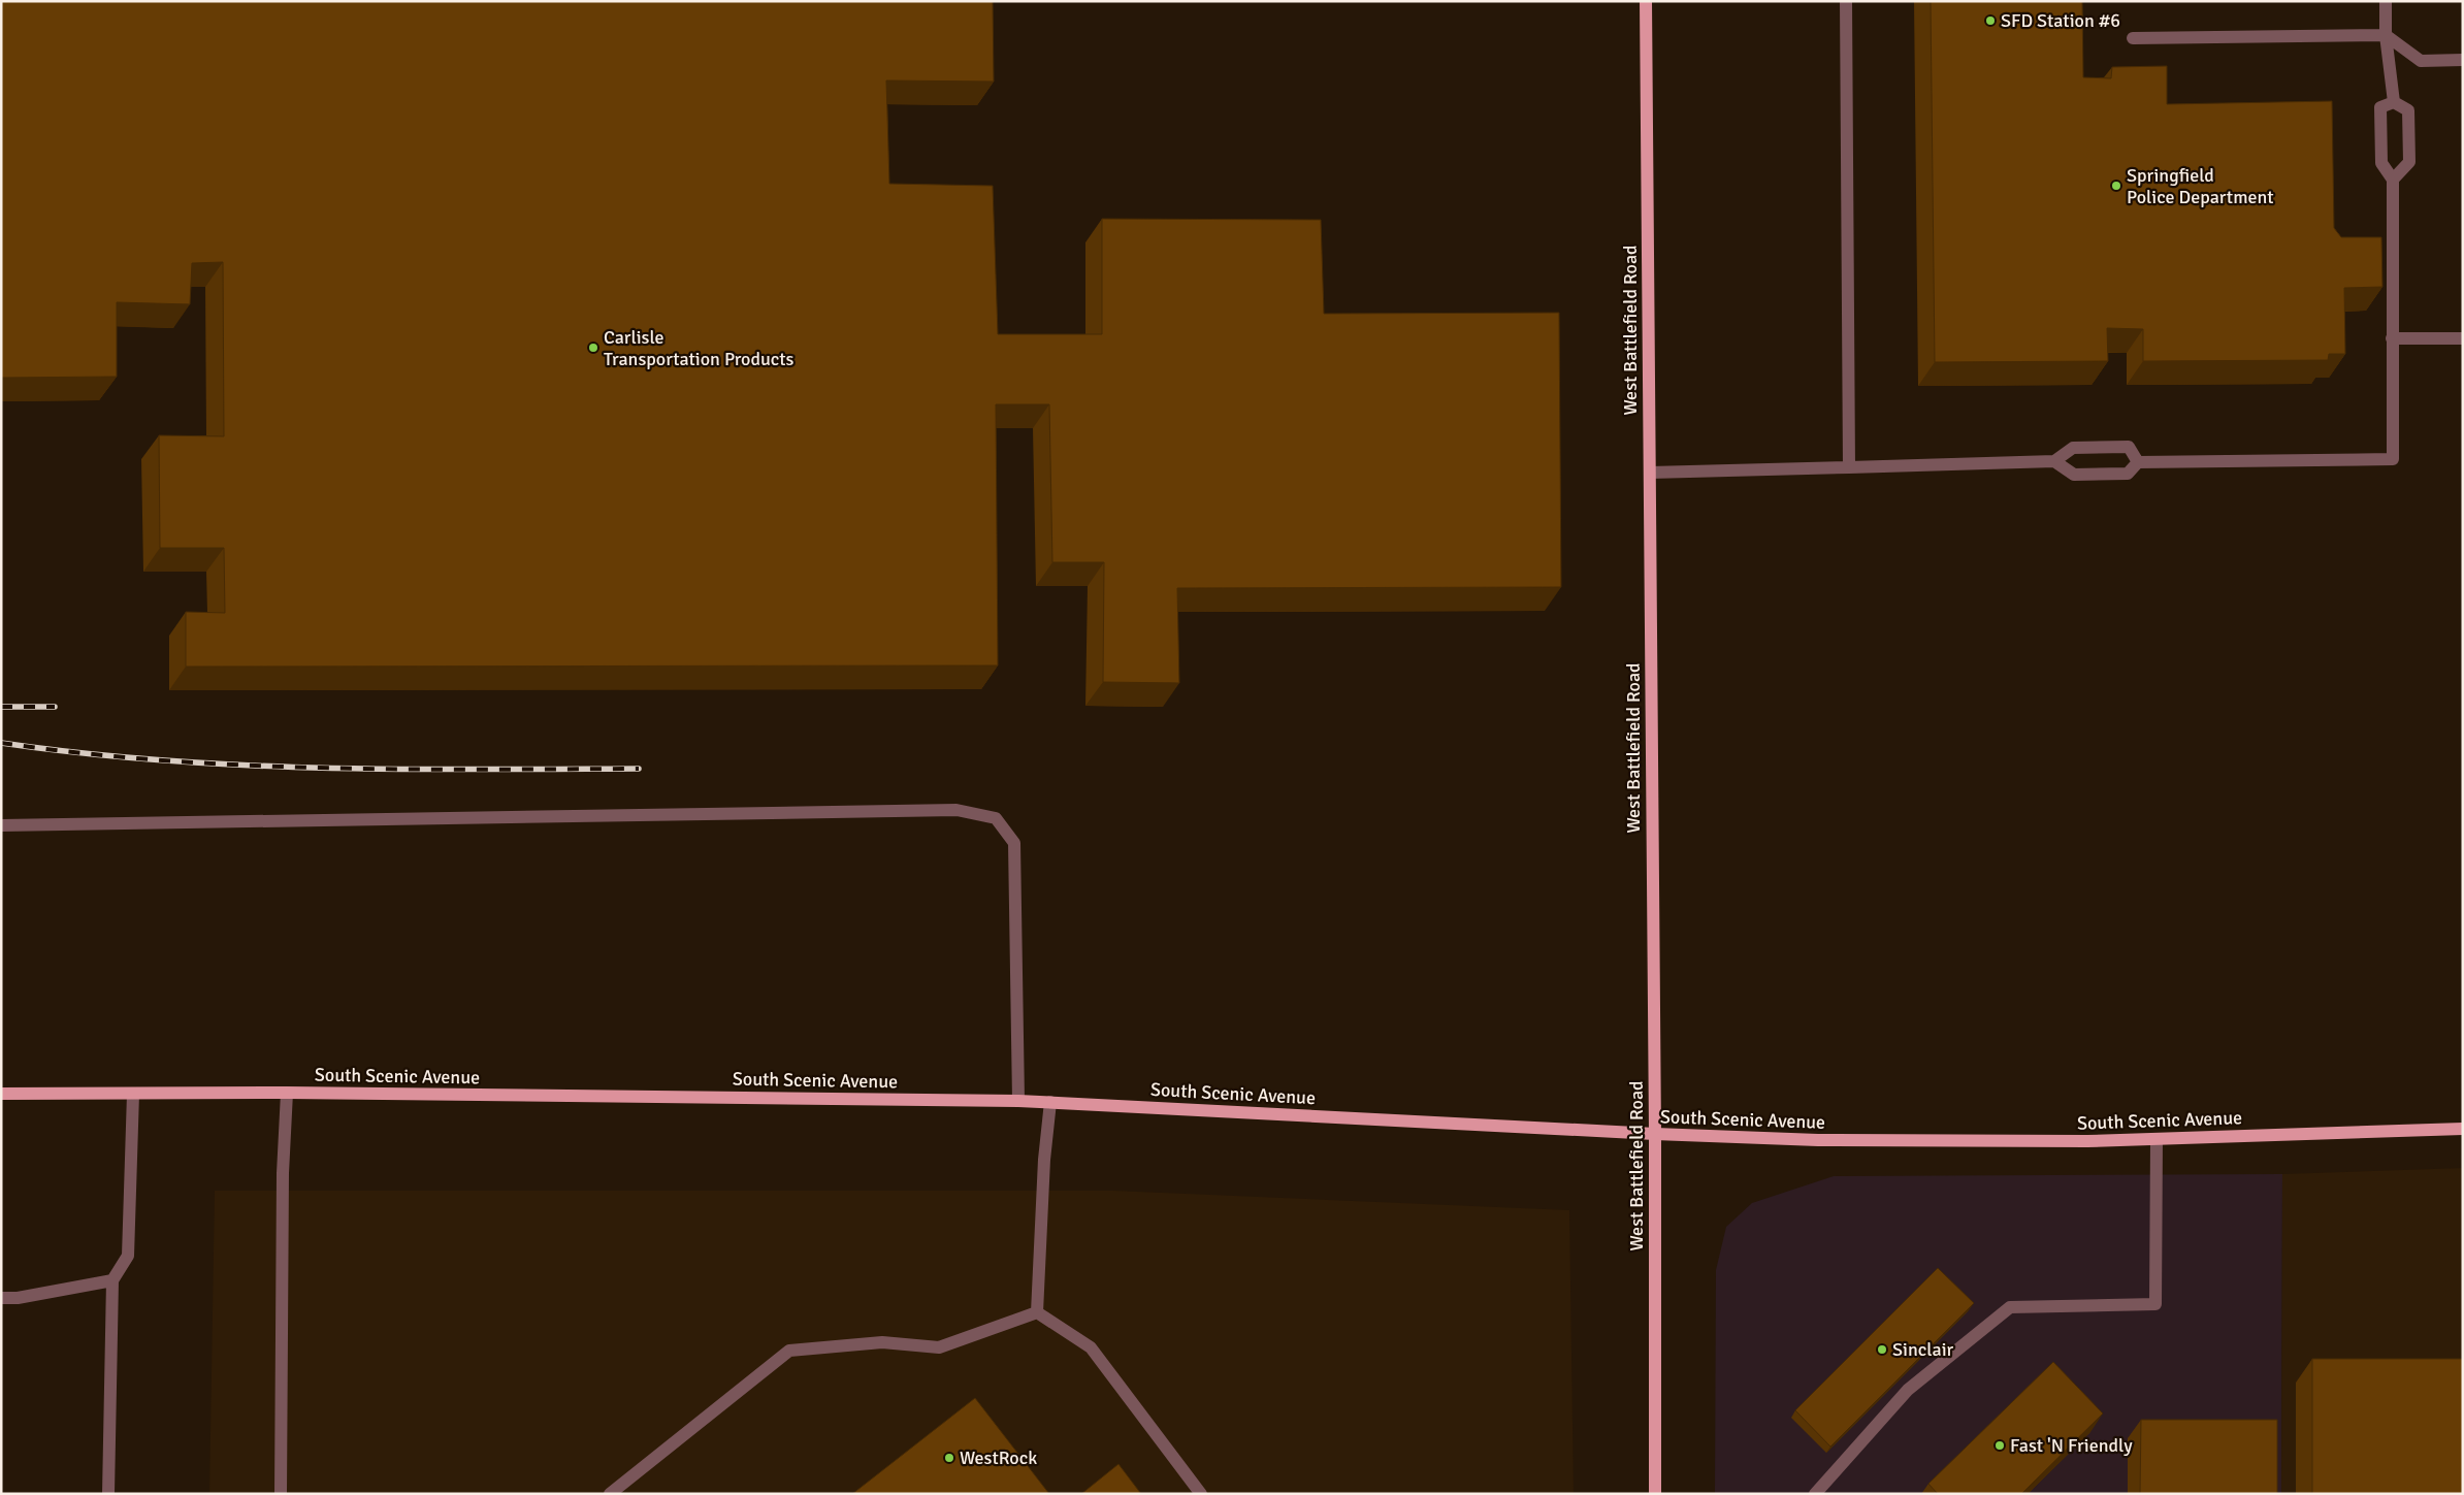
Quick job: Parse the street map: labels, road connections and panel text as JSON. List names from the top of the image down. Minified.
{"streets":{"main road":["West Battlefield Road","South Scenic Avenue"]},"crossings":[["West Battlefield Road","South Scenic Avenue"]],"places":["SFD Station #6","Springfield Police Department","Carlisle Transportation Products","Sinclair","Fast 'N Friendly","WestRock"]}
